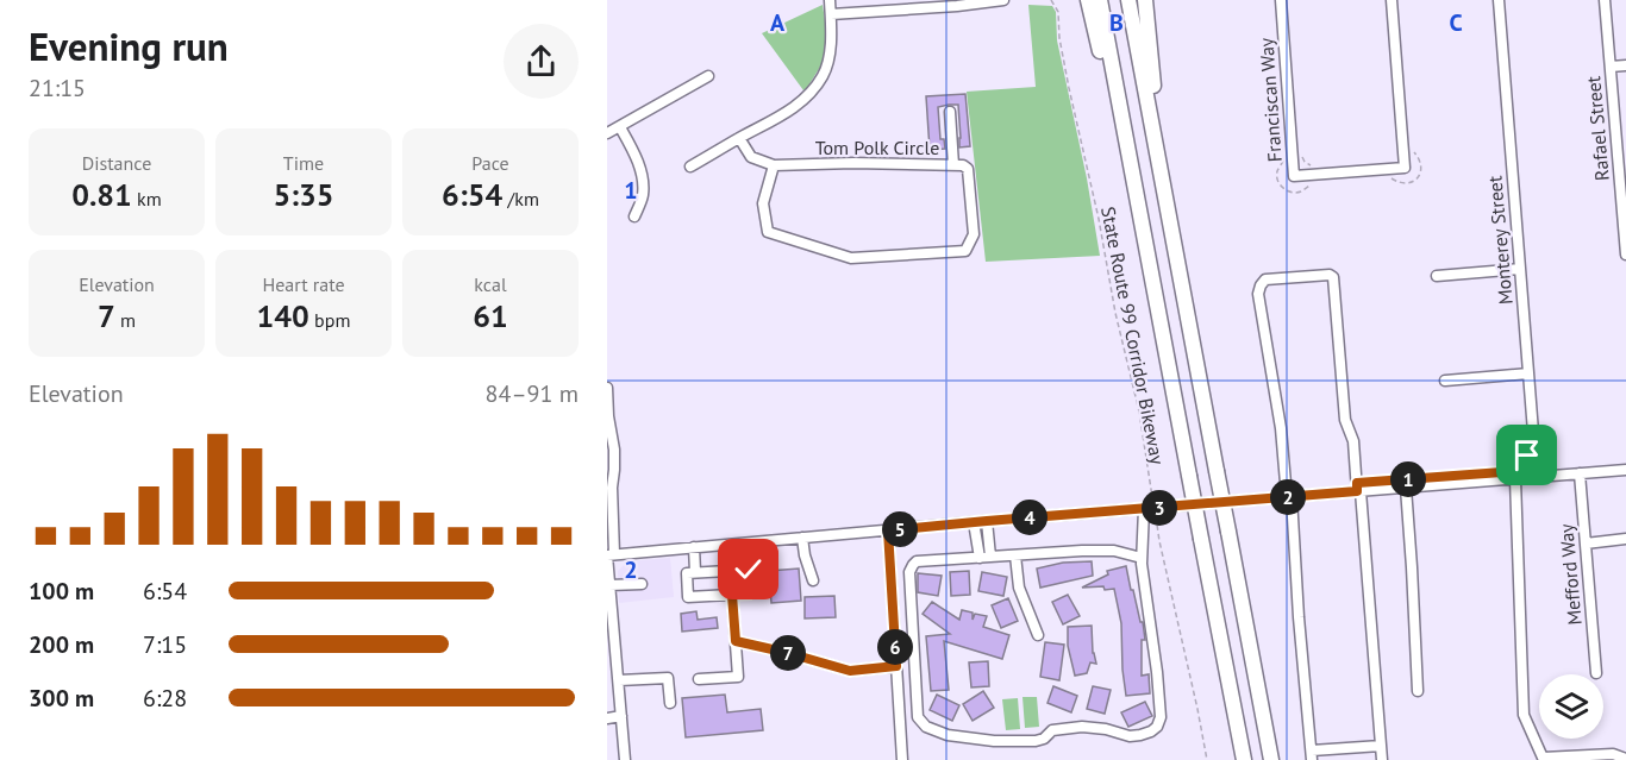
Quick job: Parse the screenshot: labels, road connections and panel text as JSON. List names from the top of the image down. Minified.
{"streets":{"street":["Franciscan Way","Rafael Street","Tom Polk Circle","Monterey Street","Mefford Way"],"path":["State Route 99 Corridor Bikeway"]},"page":{"heading":["Evening run","21:15"],"stats":[["Distance","0.81 km"],["Time","5:35"],["Pace","6:54 /km"],["Elevation","7 m"],["Heart rate","140 bpm"],["kcal","61"]],"chart":["Elevation","84–91 m"],"pins":["1","2","3","4","5","6","7"],"list":[{"name":"100 m","note":"6:54"},{"name":"200 m","note":"7:15"},{"name":"300 m","note":"6:28"}]},"grid":{"columns":["A","B","C"],"rows":["1","2"]}}
